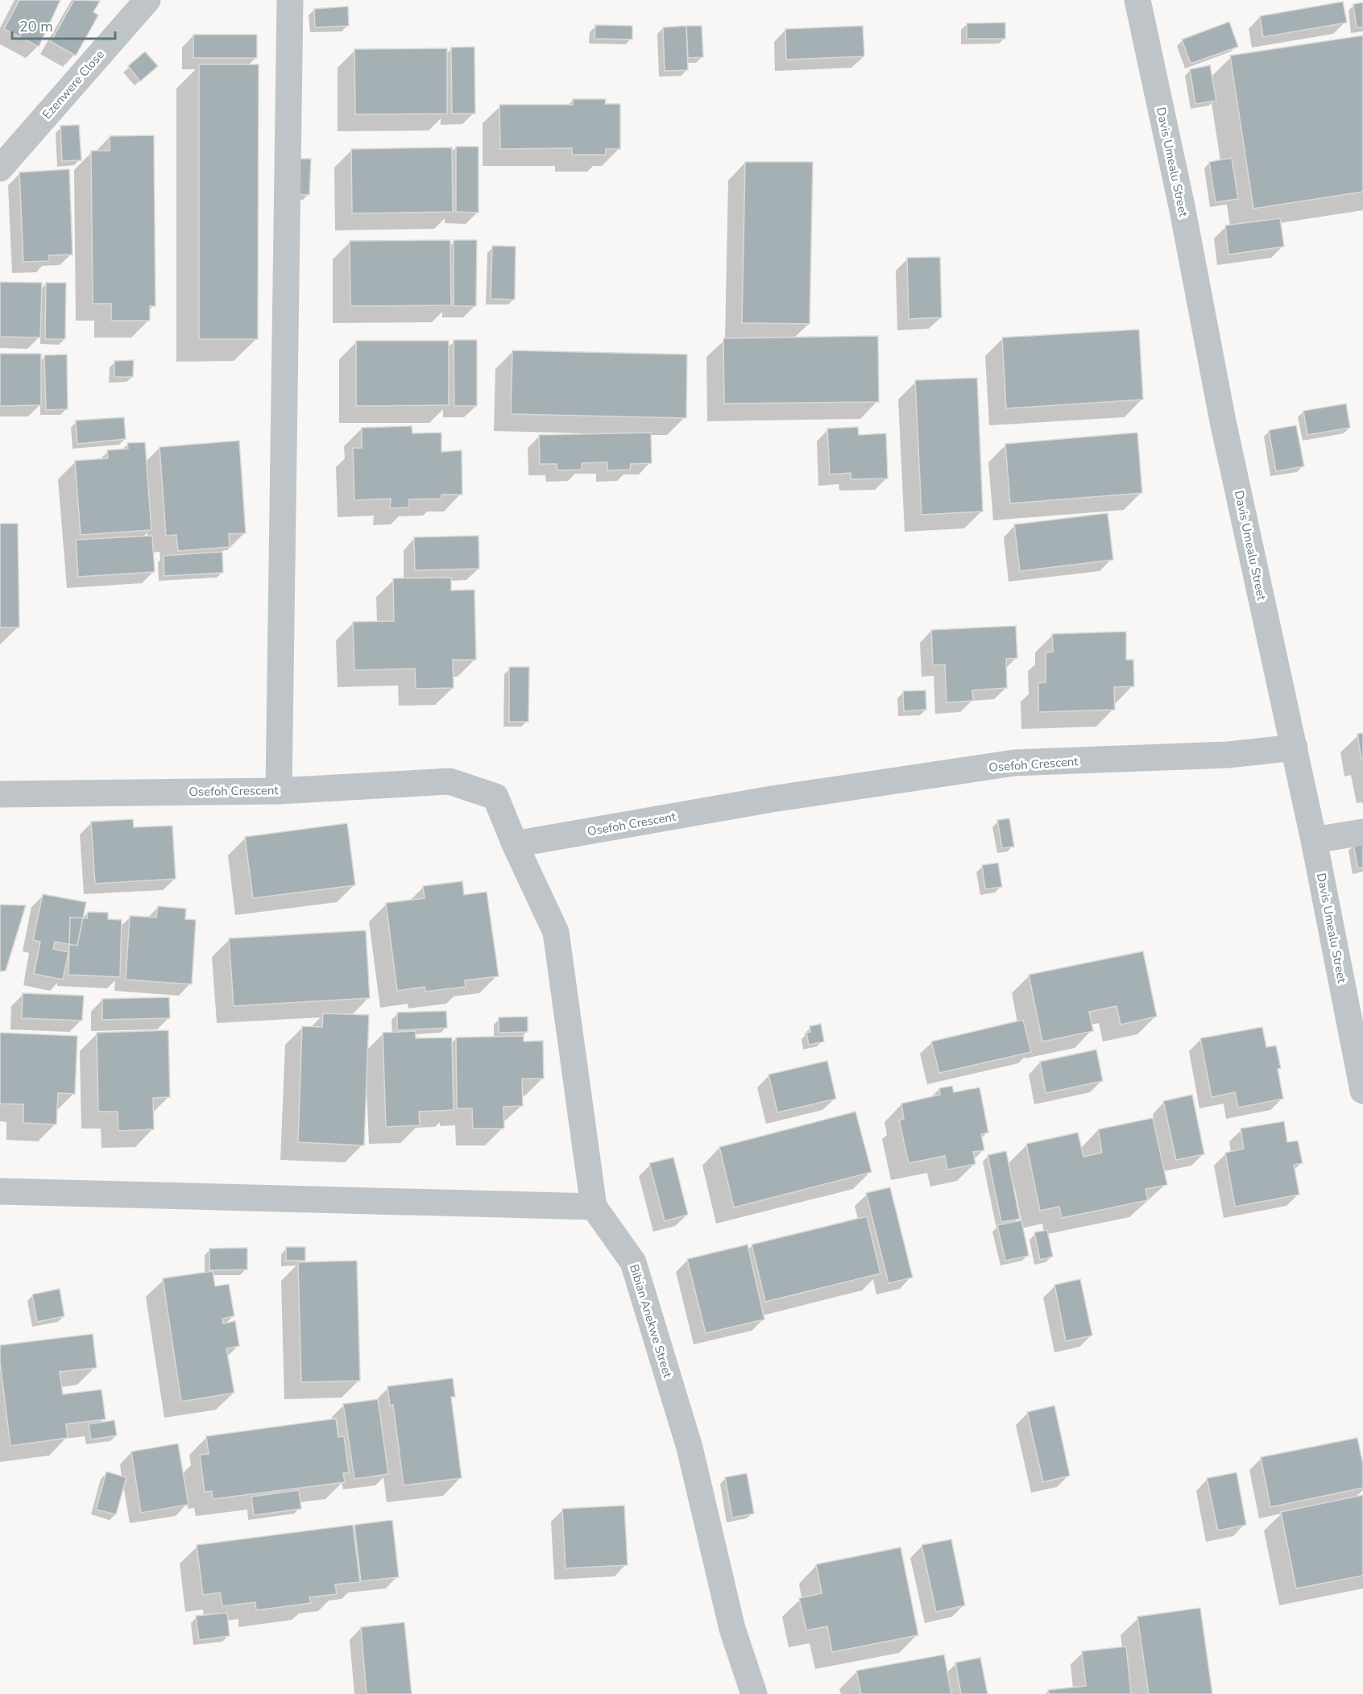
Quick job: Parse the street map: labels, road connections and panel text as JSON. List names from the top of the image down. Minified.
{"streets":{"street":["Ezenwere Close","Davis Umealu Street","Osefoh Crescent","Bibian Anekwe Street"]},"crossings":[["Davis Umealu Street","Osefoh Crescent"],["Osefoh Crescent","Bibian Anekwe Street"]],"scale_bar":"20 m"}
